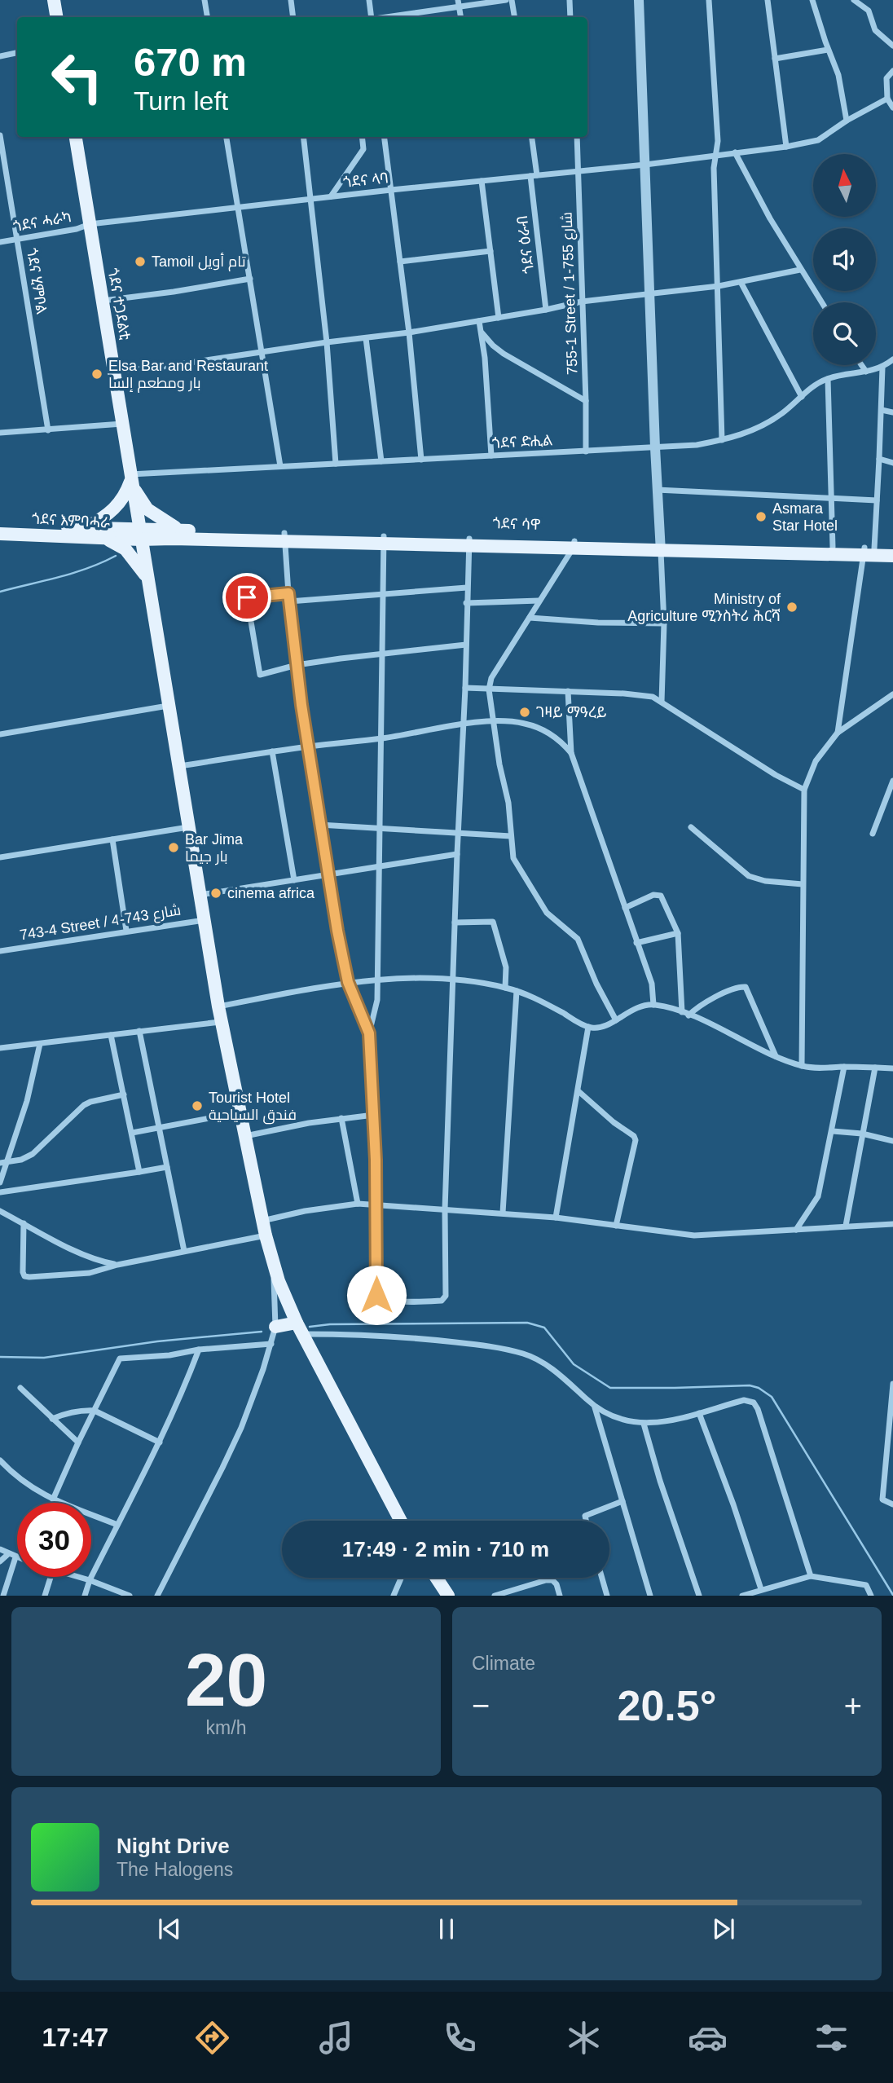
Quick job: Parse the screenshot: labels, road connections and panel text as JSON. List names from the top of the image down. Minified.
{"streets":{"main road":["ጎደና ተጋደልቲ","ጎደና እምባሓራ","ጎደና ሳዋ"],"street":["ጎደና ላባ","ጎደና ሓራካ","ጎደና ዕራብ","ጎደና ሂምቦል","755-1 Street / شارع 755-1","ጎደና ድሒል","743-4 Street / شارع 743-4"]},"crossings":[["ጎደና ላባ","ጎደና ሓራካ"],["ጎደና ላባ","ጎደና ዕራብ"],["ጎደና ላባ","755-1 Street / شارع 755-1"],["ጎደና ላባ","ጎደና ተጋደልቲ"],["ጎደና ሓራካ","ጎደና ሂምቦል"],["ጎደና ሓራካ","ጎደና ተጋደልቲ"],["755-1 Street / شارع 755-1","ጎደና ድሒል"],["ጎደና ተጋደልቲ","ጎደና ድሒል"],["ጎደና ተጋደልቲ","ጎደና እምባሓራ"],["ጎደና ተጋደልቲ","ጎደና ሳዋ"],["ጎደና ተጋደልቲ","743-4 Street / شارع 743-4"],["ጎደና እምባሓራ","ጎደና ሳዋ"]],"places":["Tamoil تام أويل","Elsa Bar and Restaurant بار ومطعم إلسا","Asmara Star Hotel","Ministry of Agriculture ሚንስትሪ ሕርሻ","ገዛይ ማዓረይ","Bar Jima بار جيما","cinema africa","Tourist Hotel فندق السياحية"],"north":"top","page":{"turn":["670 m","Turn left"],"limit":"30","trip":"17:49 · 2 min · 710 m","tile":[["20","km/h"],"Climate"],"heat":["−","20.5°","+"],"song":["Night Drive","The Halogens"],"tabs":"17:47"}}
